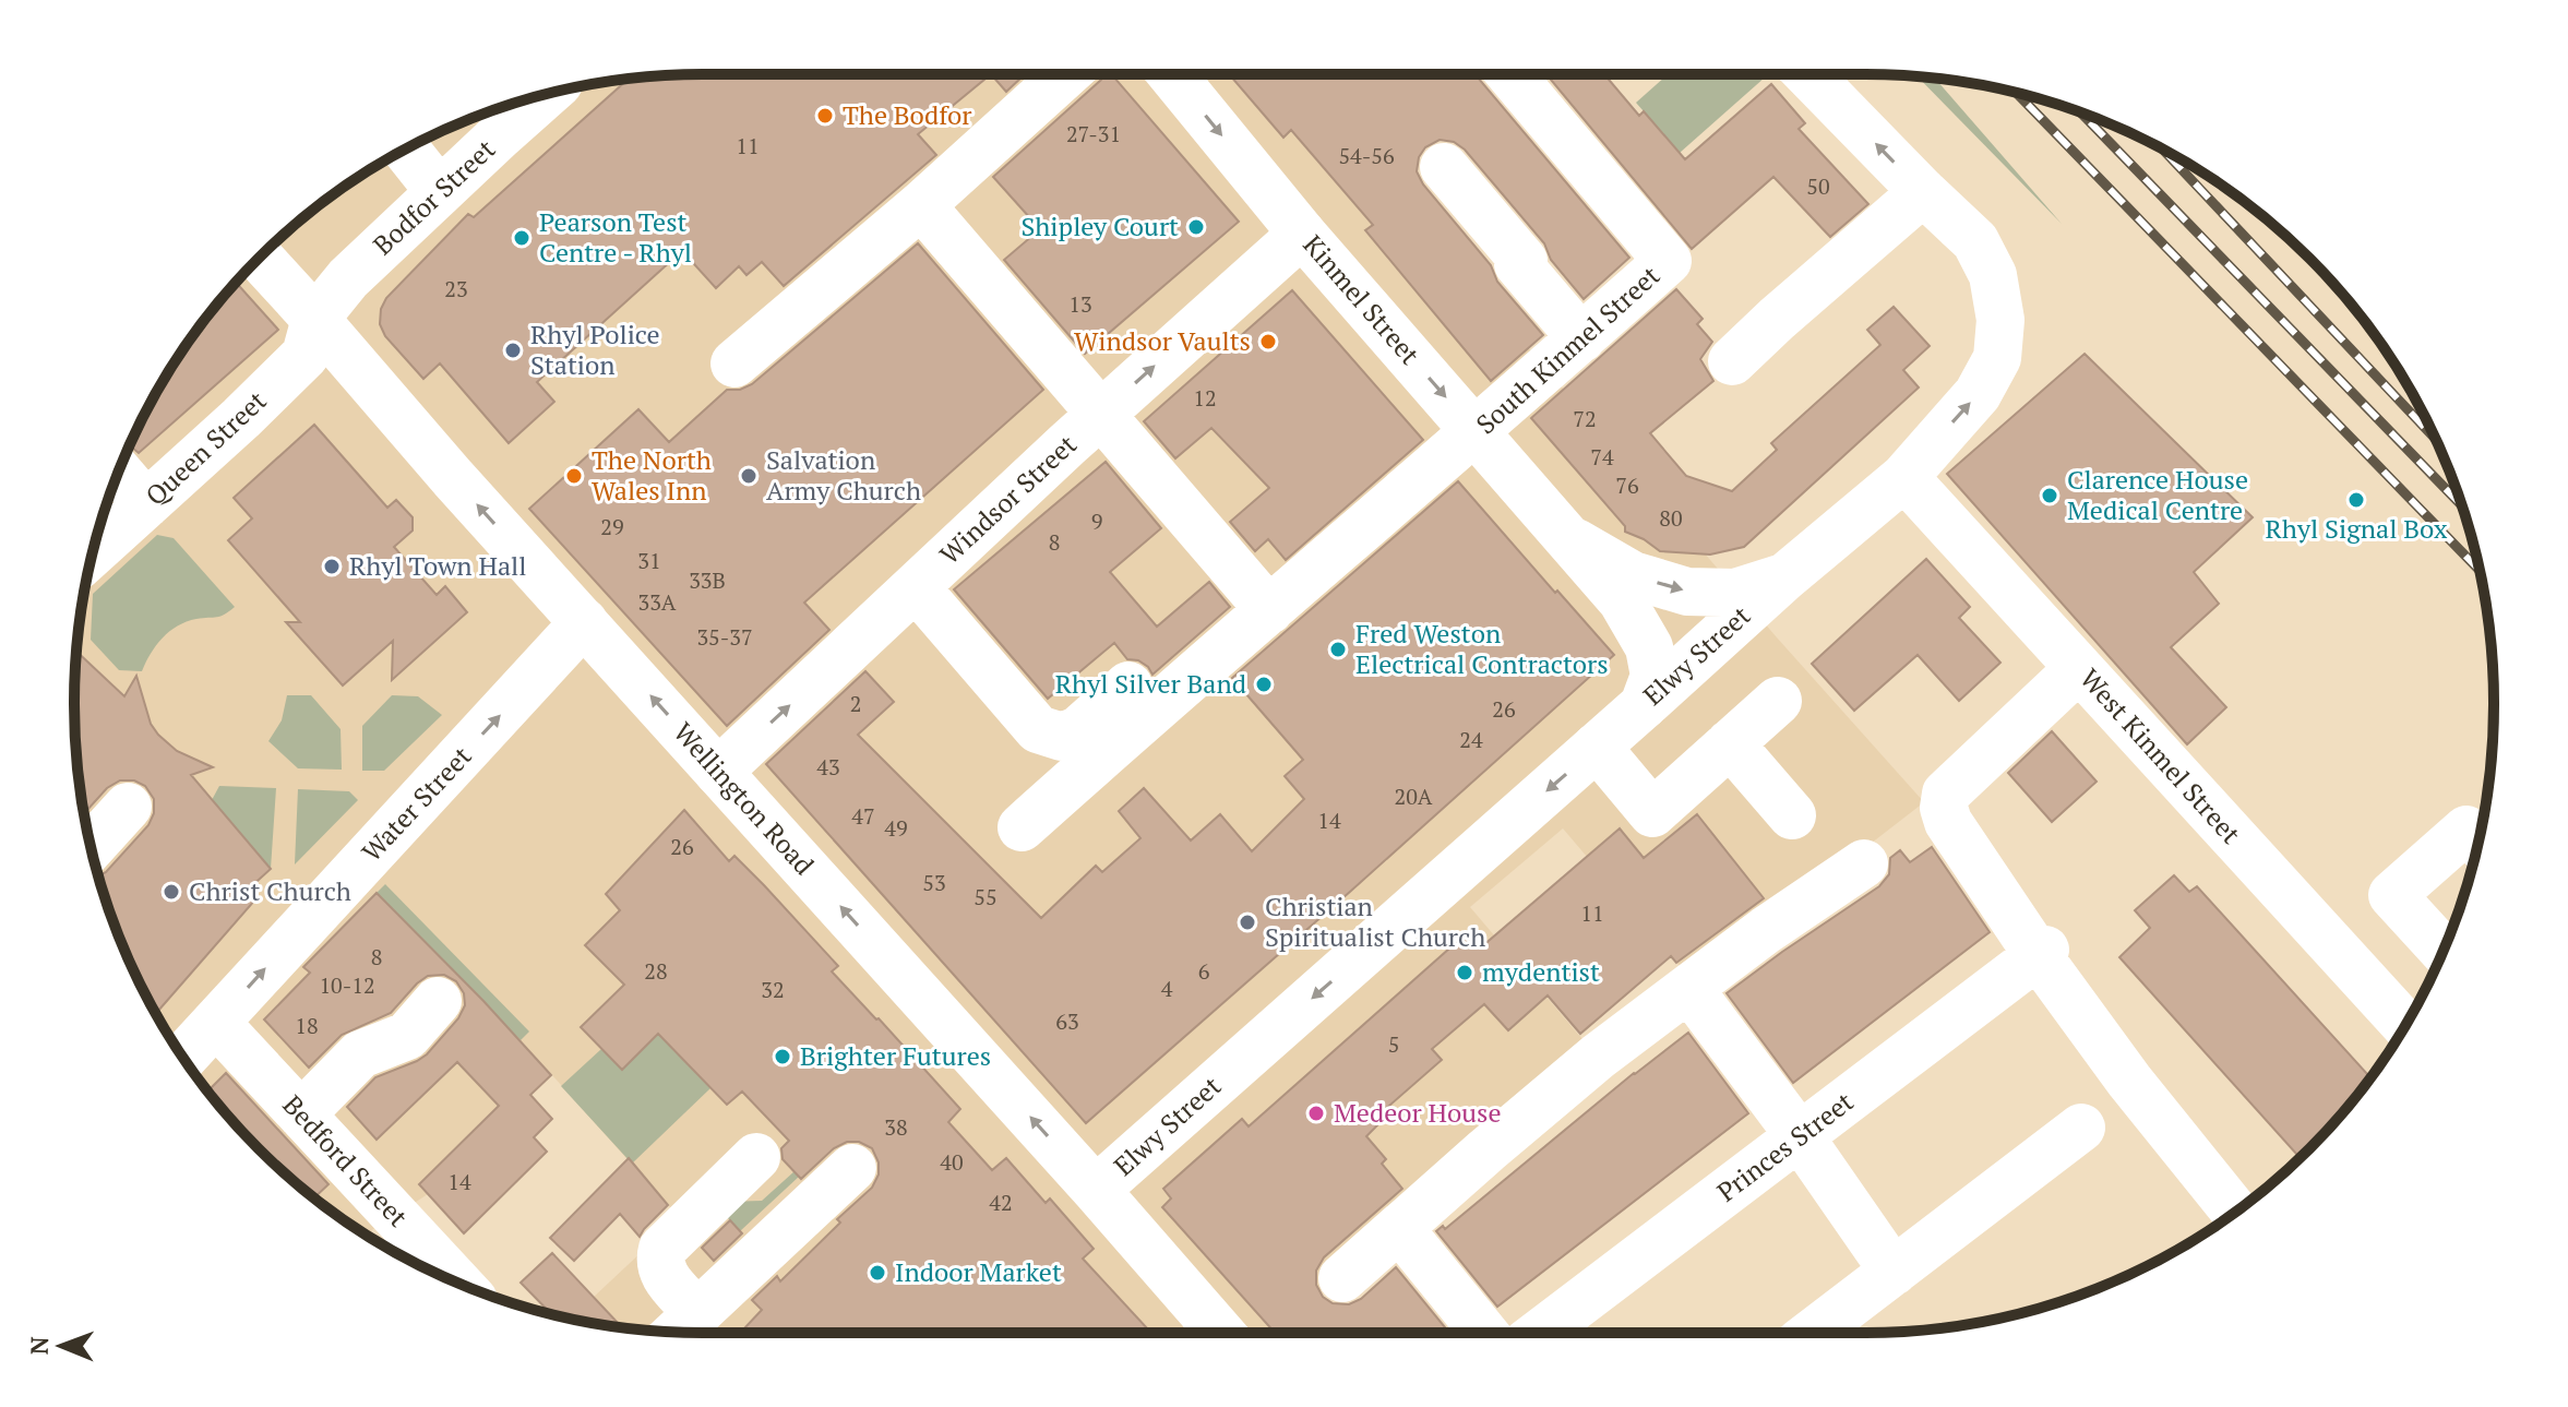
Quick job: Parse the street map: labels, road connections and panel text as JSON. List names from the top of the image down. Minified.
{"streets":{"street":["Bodfor Street","Kinmel Street","South Kinmel Street","Queen Street","Windsor Street","Elwy Street","West Kinmel Street","Wellington Road","Water Street","Princes Street","Bedford Street"]},"crossings":[["Bodfor Street","Queen Street"],["Bodfor Street","Wellington Road"],["Kinmel Street","South Kinmel Street"],["Kinmel Street","Windsor Street"],["Kinmel Street","Elwy Street"],["Queen Street","Wellington Road"],["Windsor Street","Wellington Road"],["Elwy Street","West Kinmel Street"],["Elwy Street","Wellington Road"],["Wellington Road","Water Street"],["Water Street","Bedford Street"]],"one_way":["Wellington Road"],"places":["The Bodfor","Shipley Court","Pearson Test Centre - Rhyl","Windsor Vaults","Rhyl Police Station","The North Wales Inn","Salvation Army Church","Clarence House Medical Centre","Rhyl Signal Box","Rhyl Town Hall","Fred Weston Electrical Contractors","Rhyl Silver Band","Christ Church","Christian Spiritualist Church","mydentist","Brighter Futures","Medeor House","Indoor Market"],"house_numbers":["27-31","11","54-56","50","23","13","12","72","74","76","80","9","29","8","31","33B","33A","35-37","2","26","24","43","20A","47","14","49","26","53","55","11","8","28","6","10-12","4","32","63","18","5","38","40","14","42"],"north":"left"}
